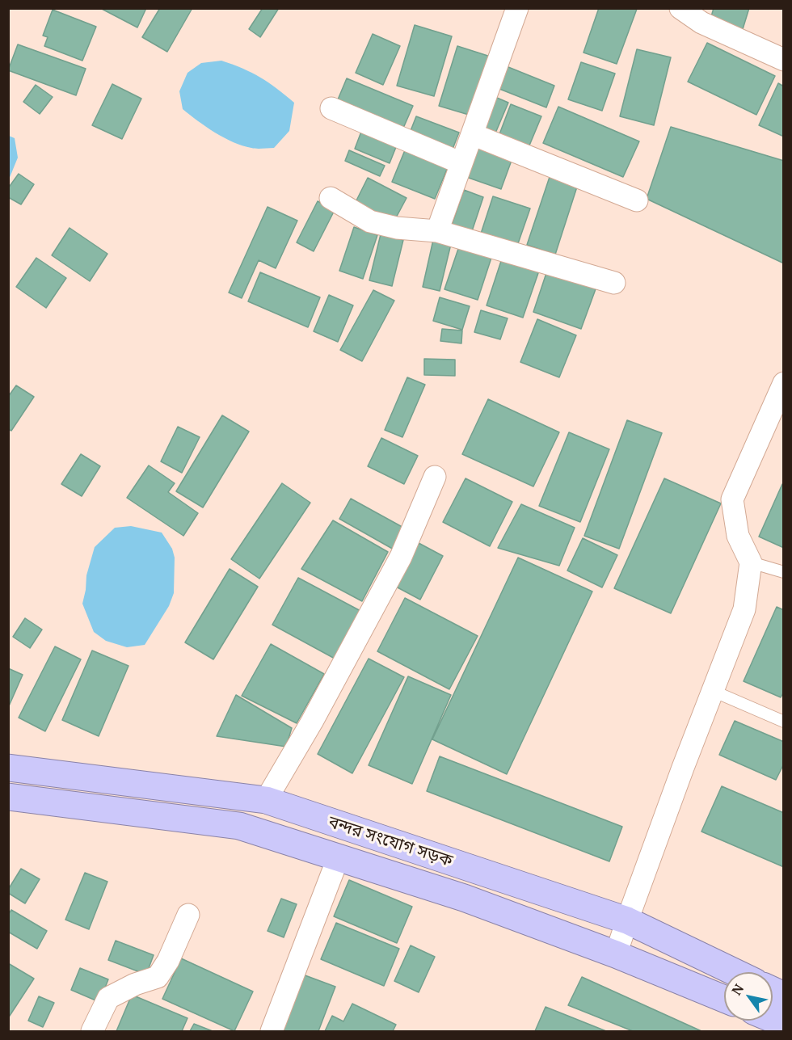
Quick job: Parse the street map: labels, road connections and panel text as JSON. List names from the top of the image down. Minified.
{"streets":{"highway":["বন্দর সংযোগ সড়ক"]},"north":"top left"}
